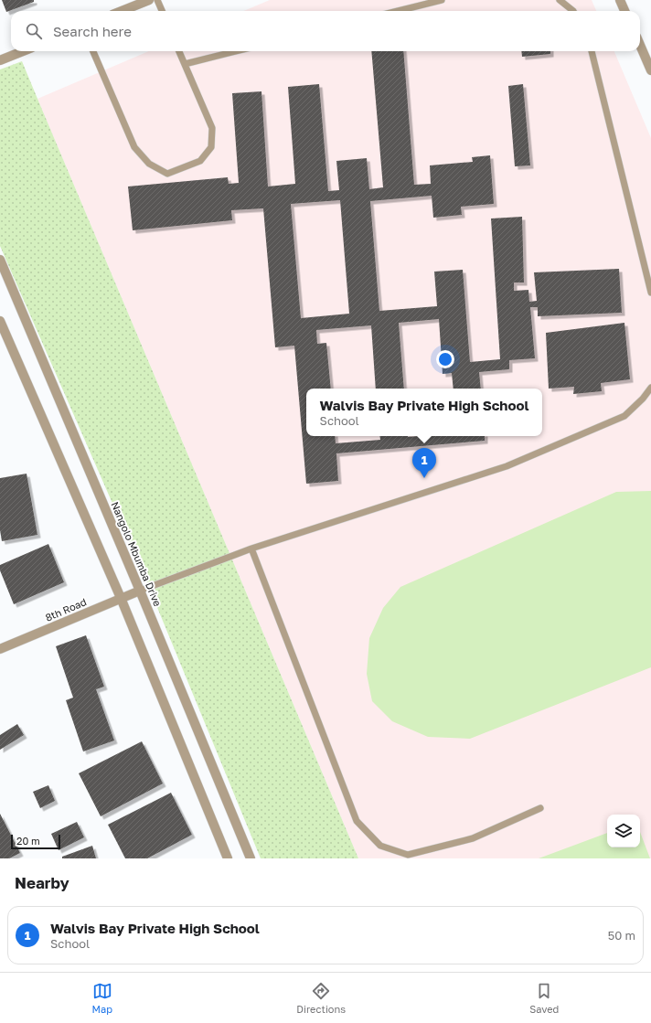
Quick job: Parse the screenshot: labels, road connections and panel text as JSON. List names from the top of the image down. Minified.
{"streets":{"street":["Nangolo Mbumba Drive","8th Road"]},"crossings":[["Nangolo Mbumba Drive","8th Road"]],"scale_bar":"20 m","page":{"search":"Search here","popup":["Walvis Bay Private High School","School"],"pins":"1","scale":"20 m","heading":"Nearby","list":[{"mark":"1","name":"Walvis Bay Private High School","note":"School","value":"50 m"}],"nav":["Map","Directions","Saved"]}}
